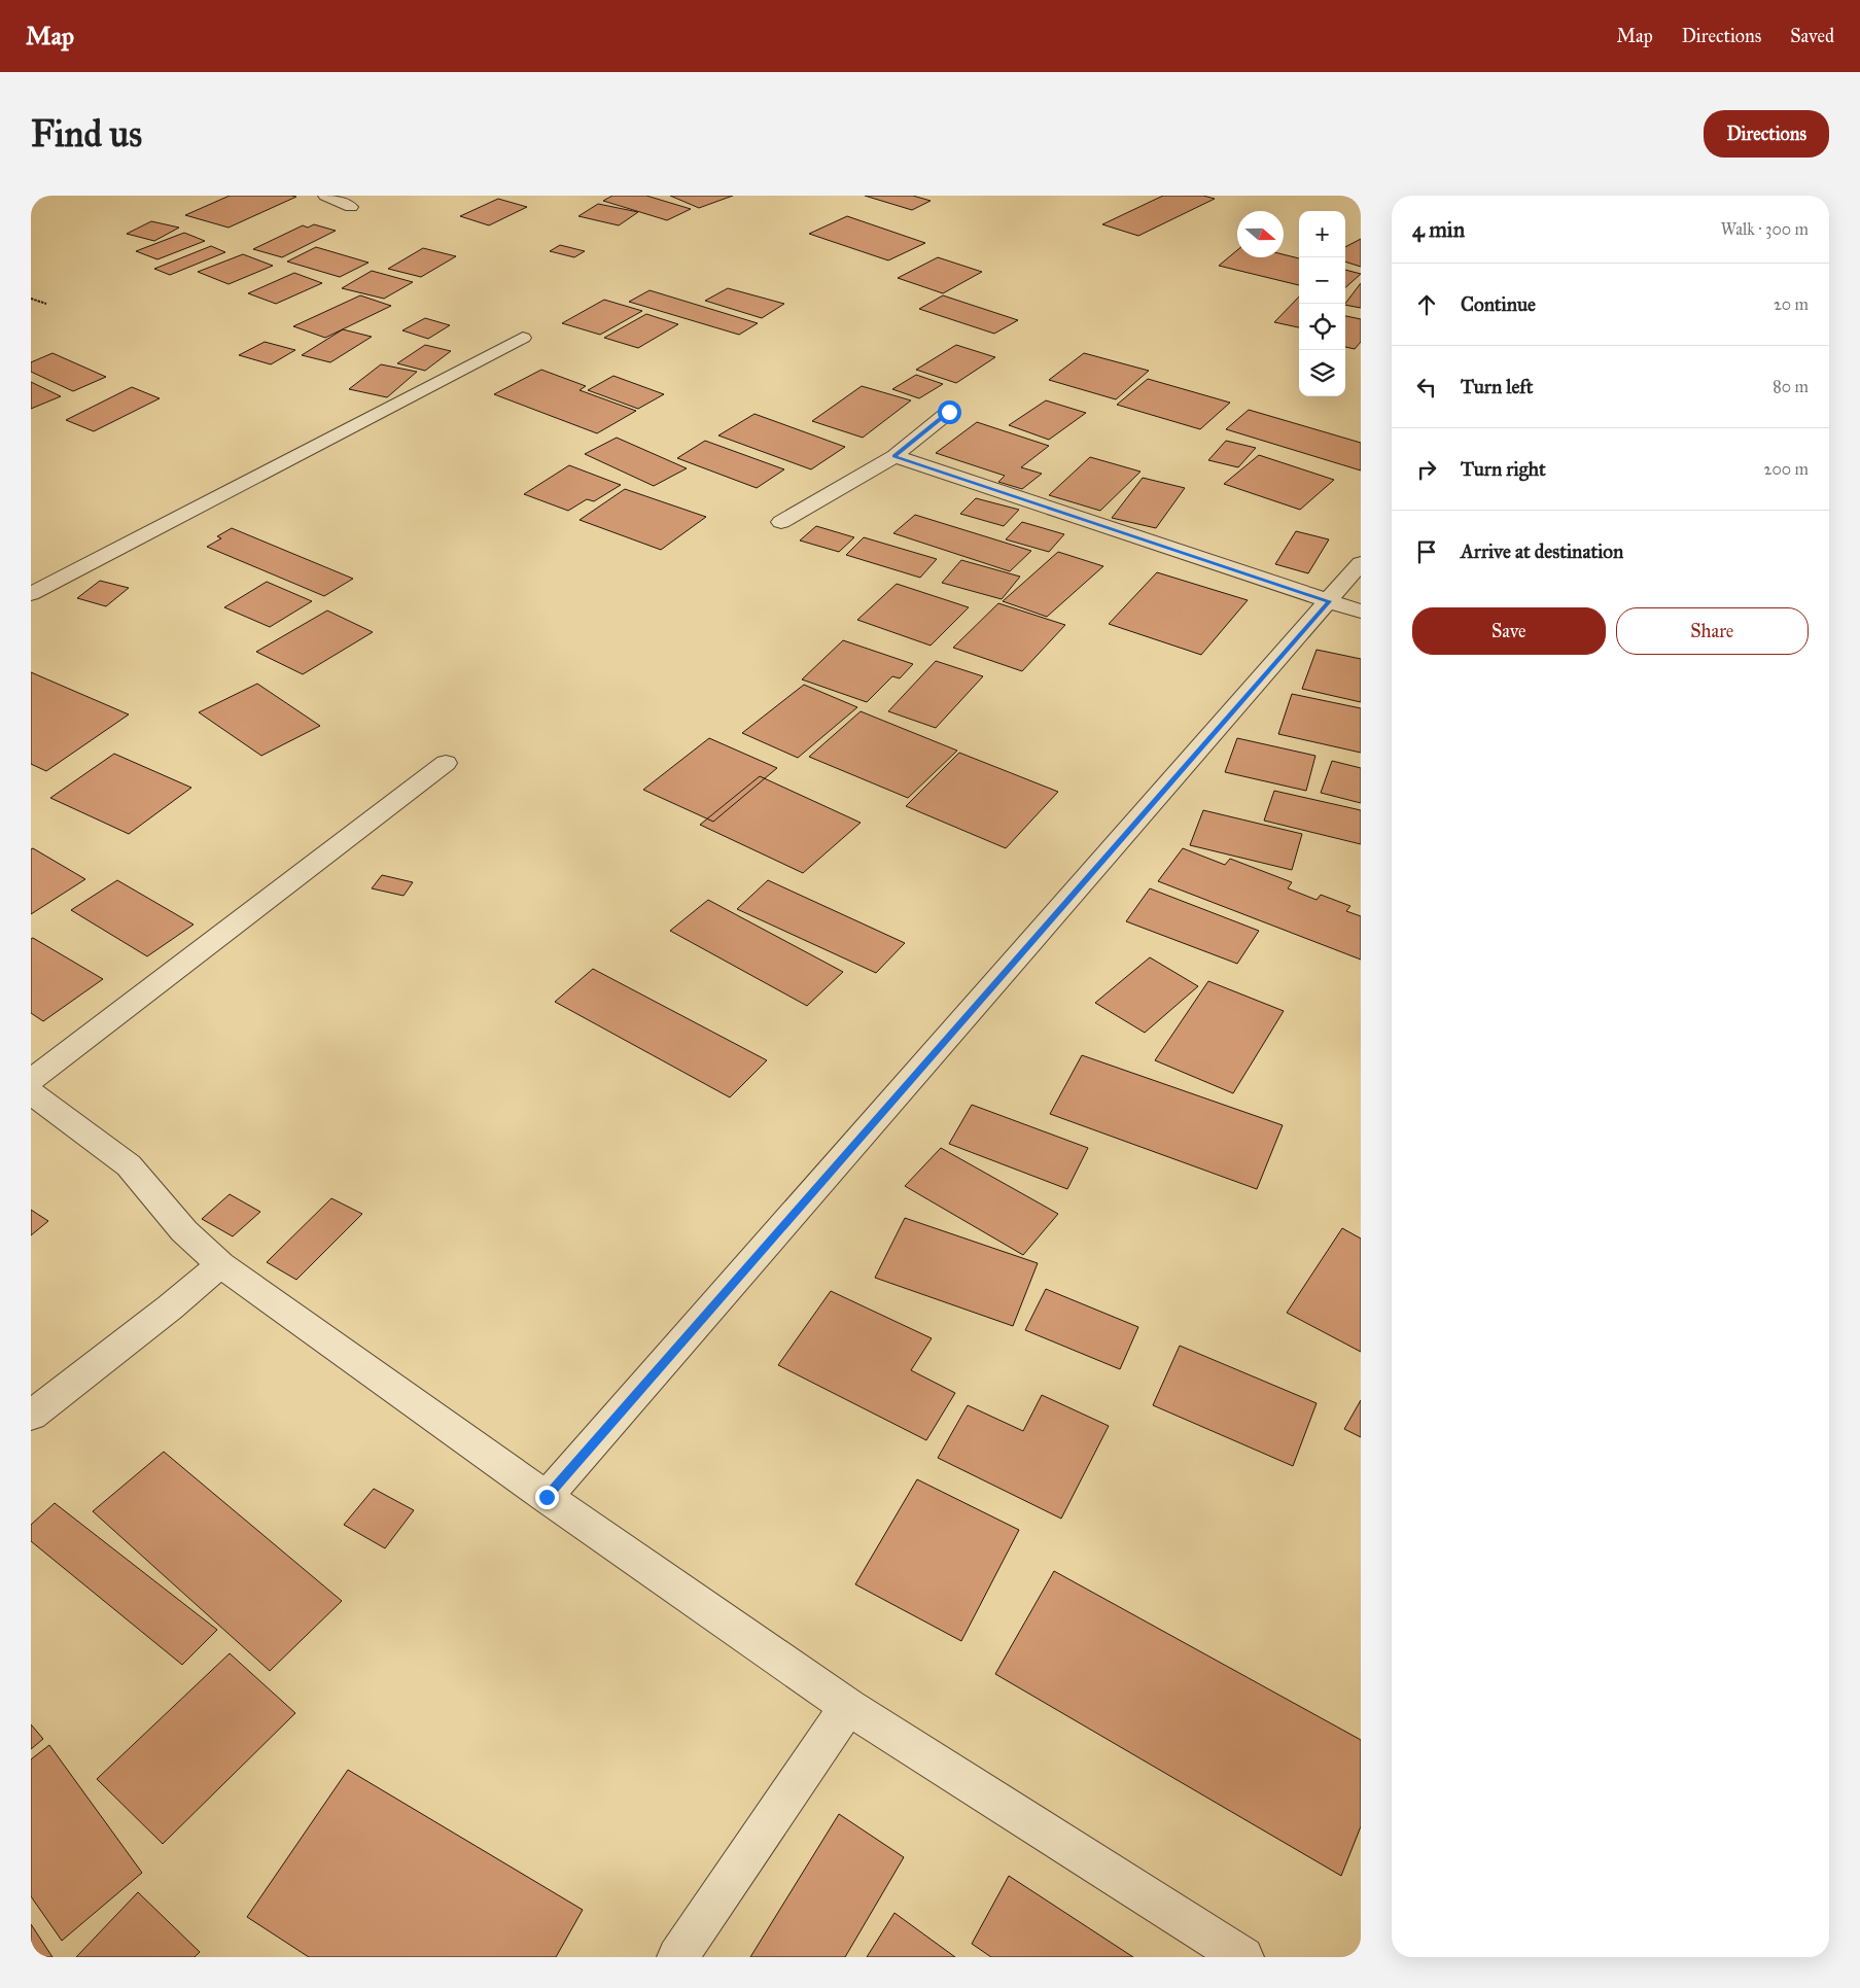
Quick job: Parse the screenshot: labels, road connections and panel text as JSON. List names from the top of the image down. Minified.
{"north":"right","page":{"header":"Map","nav":["Map","Directions","Saved"],"buttons":["Directions",["Save","Share"]],"title":"Find us","heading":["4 min","Walk · 300 m"],"map_buttons":["+","−"],"list":[["Continue","20 m"],["Turn left","80 m"],["Turn right","200 m"],"Arrive at destination"]}}
